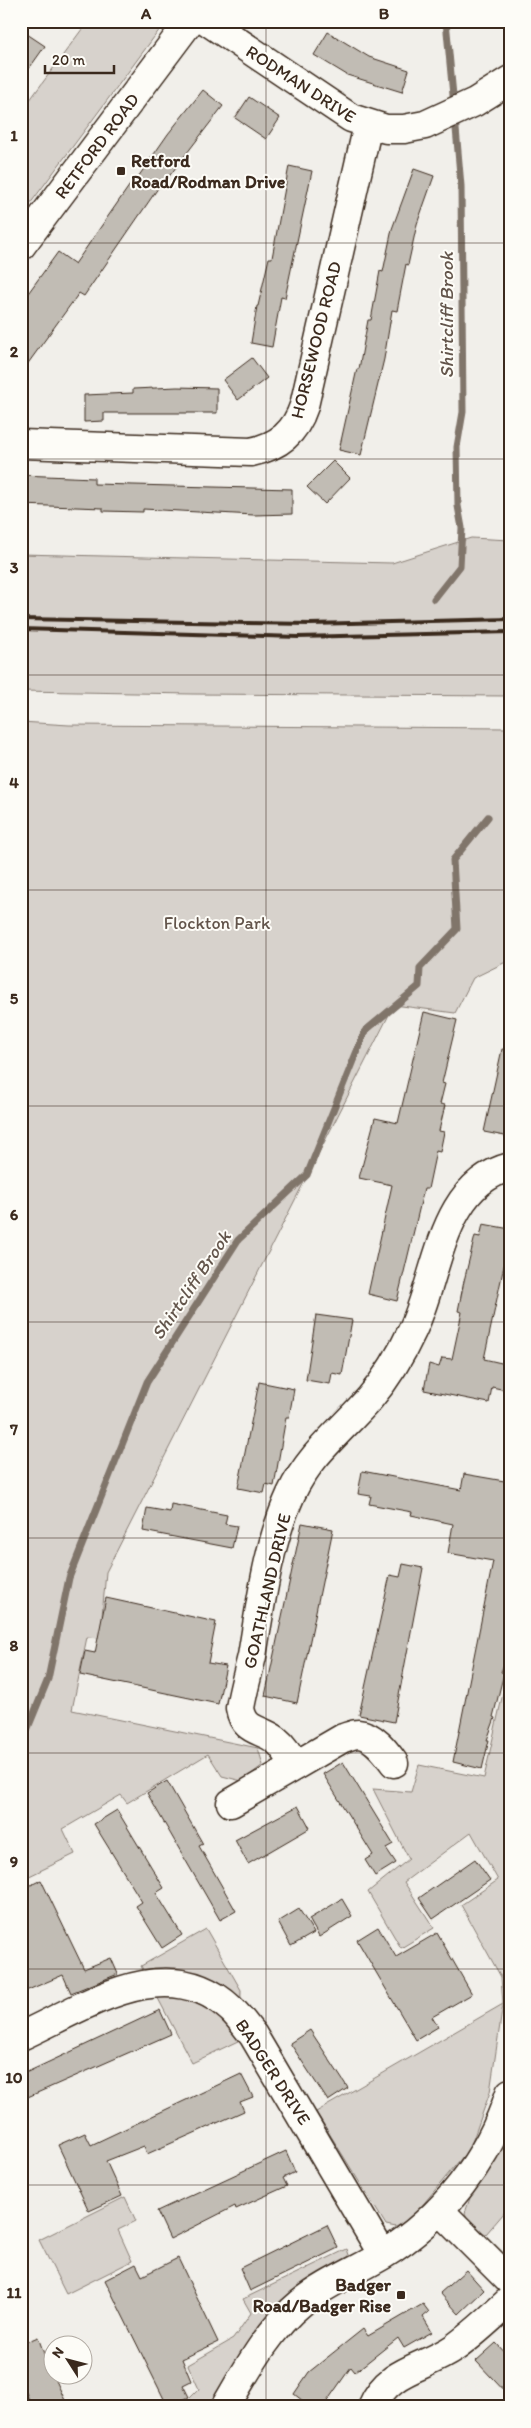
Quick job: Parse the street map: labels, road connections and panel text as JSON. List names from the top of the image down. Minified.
{"streets":{"street":["RODMAN DRIVE","RETFORD ROAD","HORSEWOOD ROAD","GOATHLAND DRIVE","BADGER DRIVE"]},"crossings":[["RODMAN DRIVE","HORSEWOOD ROAD"]],"water":["Shirtcliff Brook"],"parks":["Flockton Park"],"places":{"transit":["Retford Road/Rodman Drive","Badger Road/Badger Rise"]},"scale_bar":"20 m","north":"top left","grid":{"columns":["A","B"],"rows":["1","2","3","4","5","6","7","8","9","10","11"]}}
